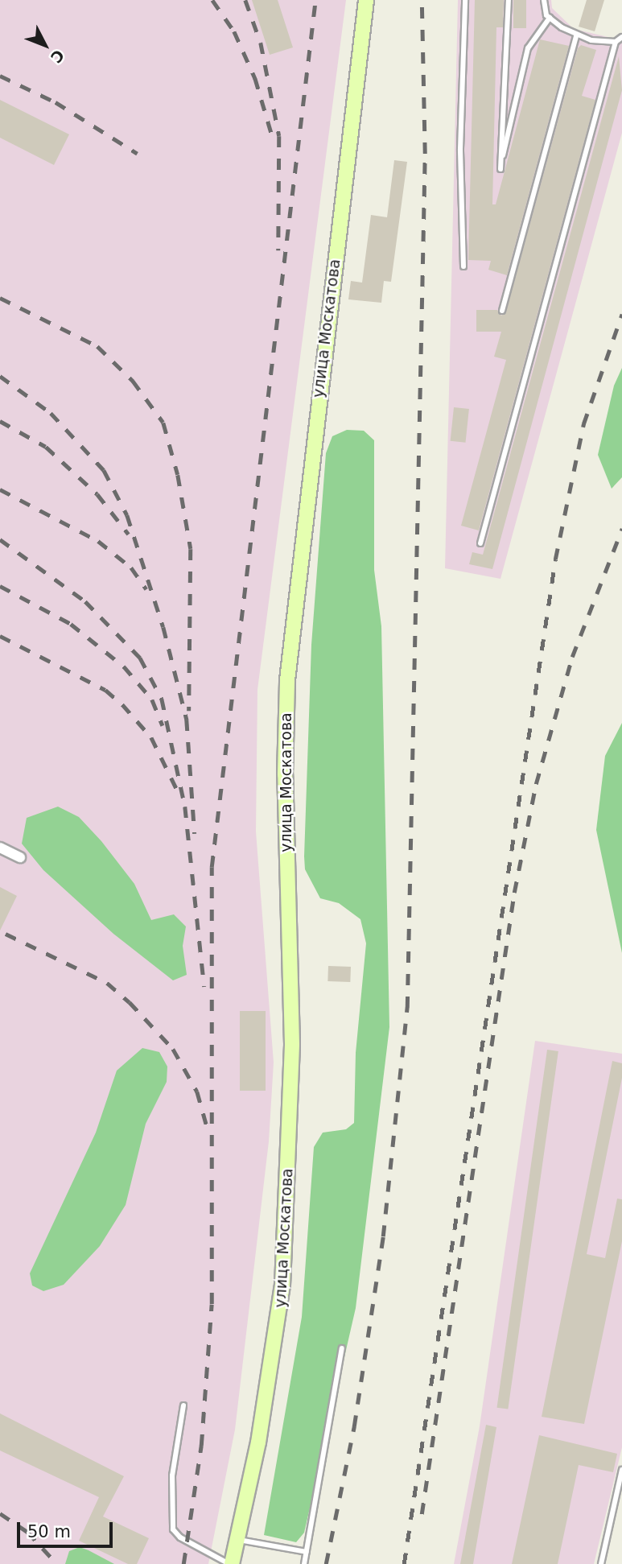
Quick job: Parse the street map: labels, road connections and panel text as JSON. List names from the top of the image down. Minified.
{"streets":{"main road":["улица Москатова"]},"scale_bar":"50 m","north":"bottom right"}
